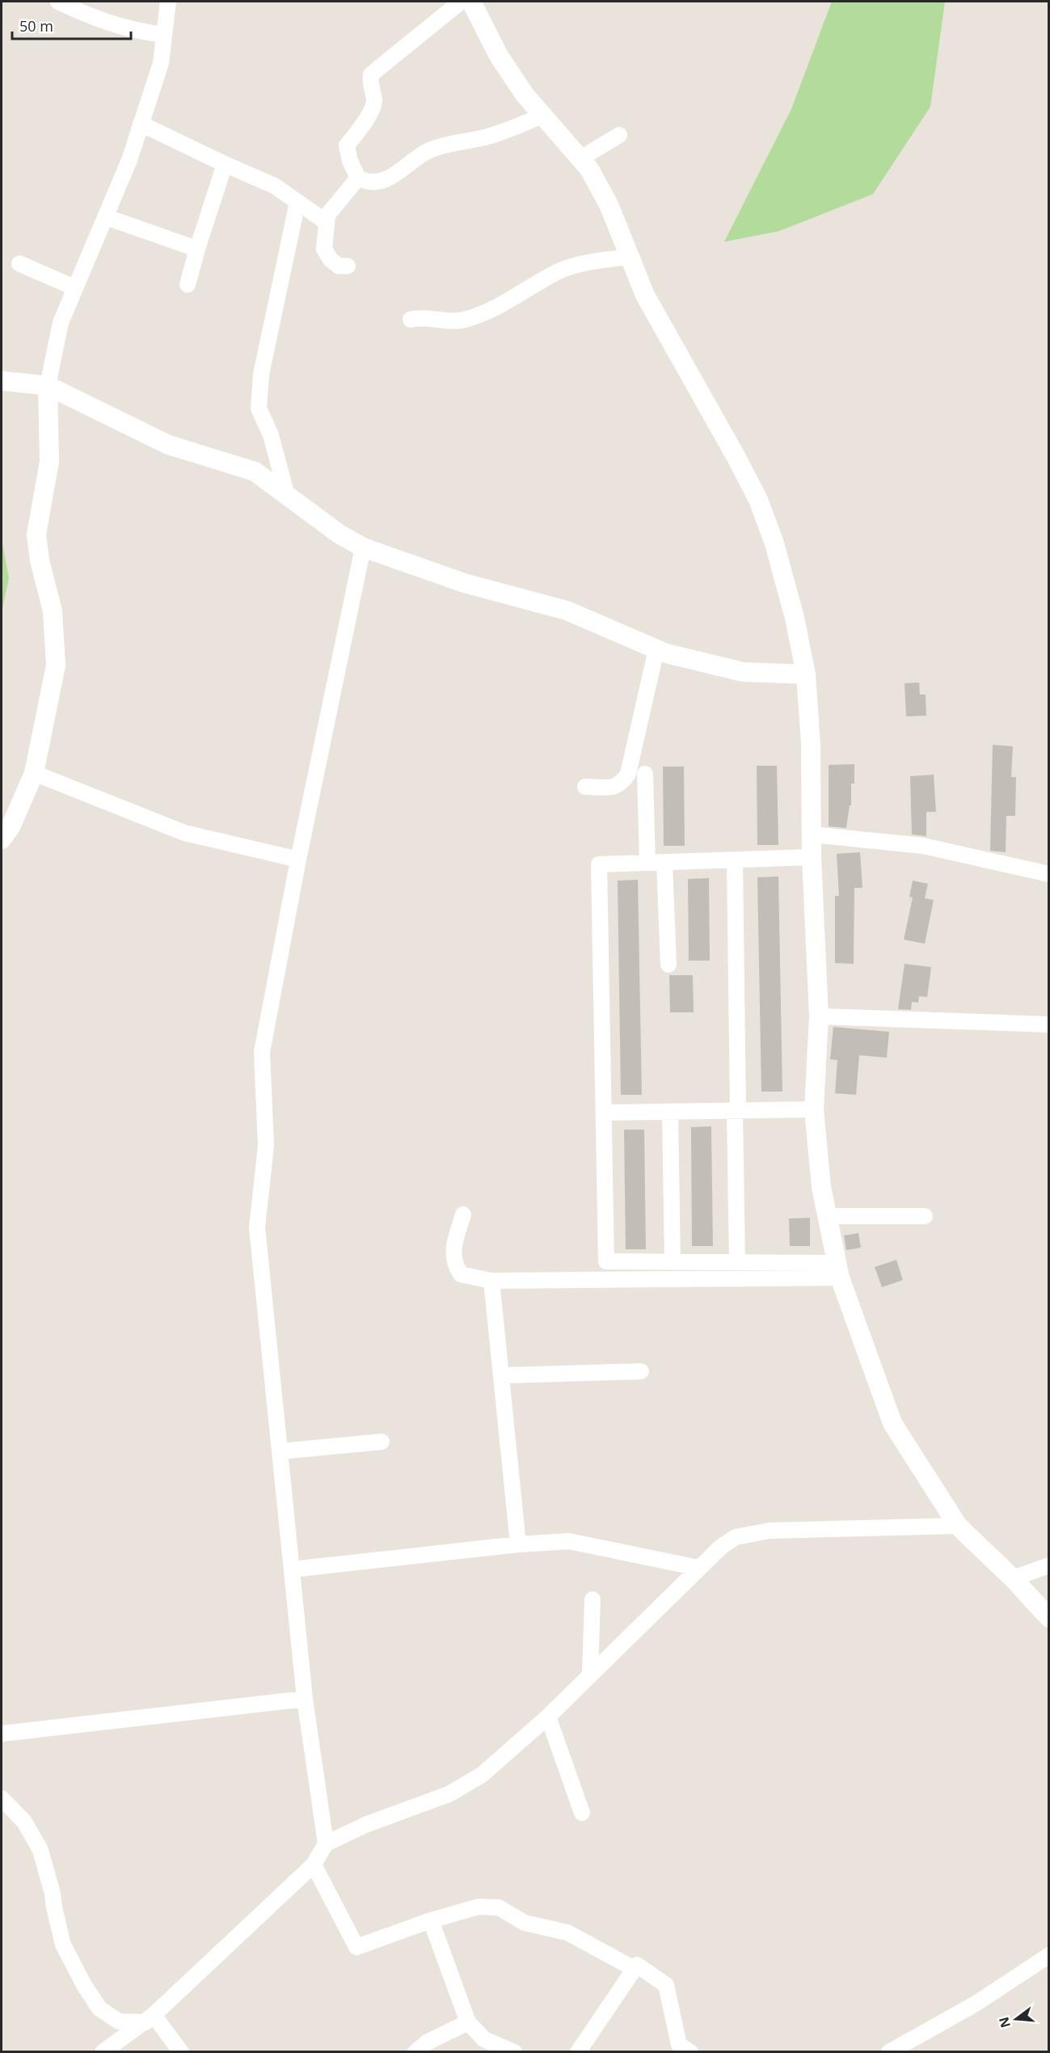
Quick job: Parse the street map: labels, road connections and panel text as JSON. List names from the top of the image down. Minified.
{"scale_bar":"50 m","north":"left"}
